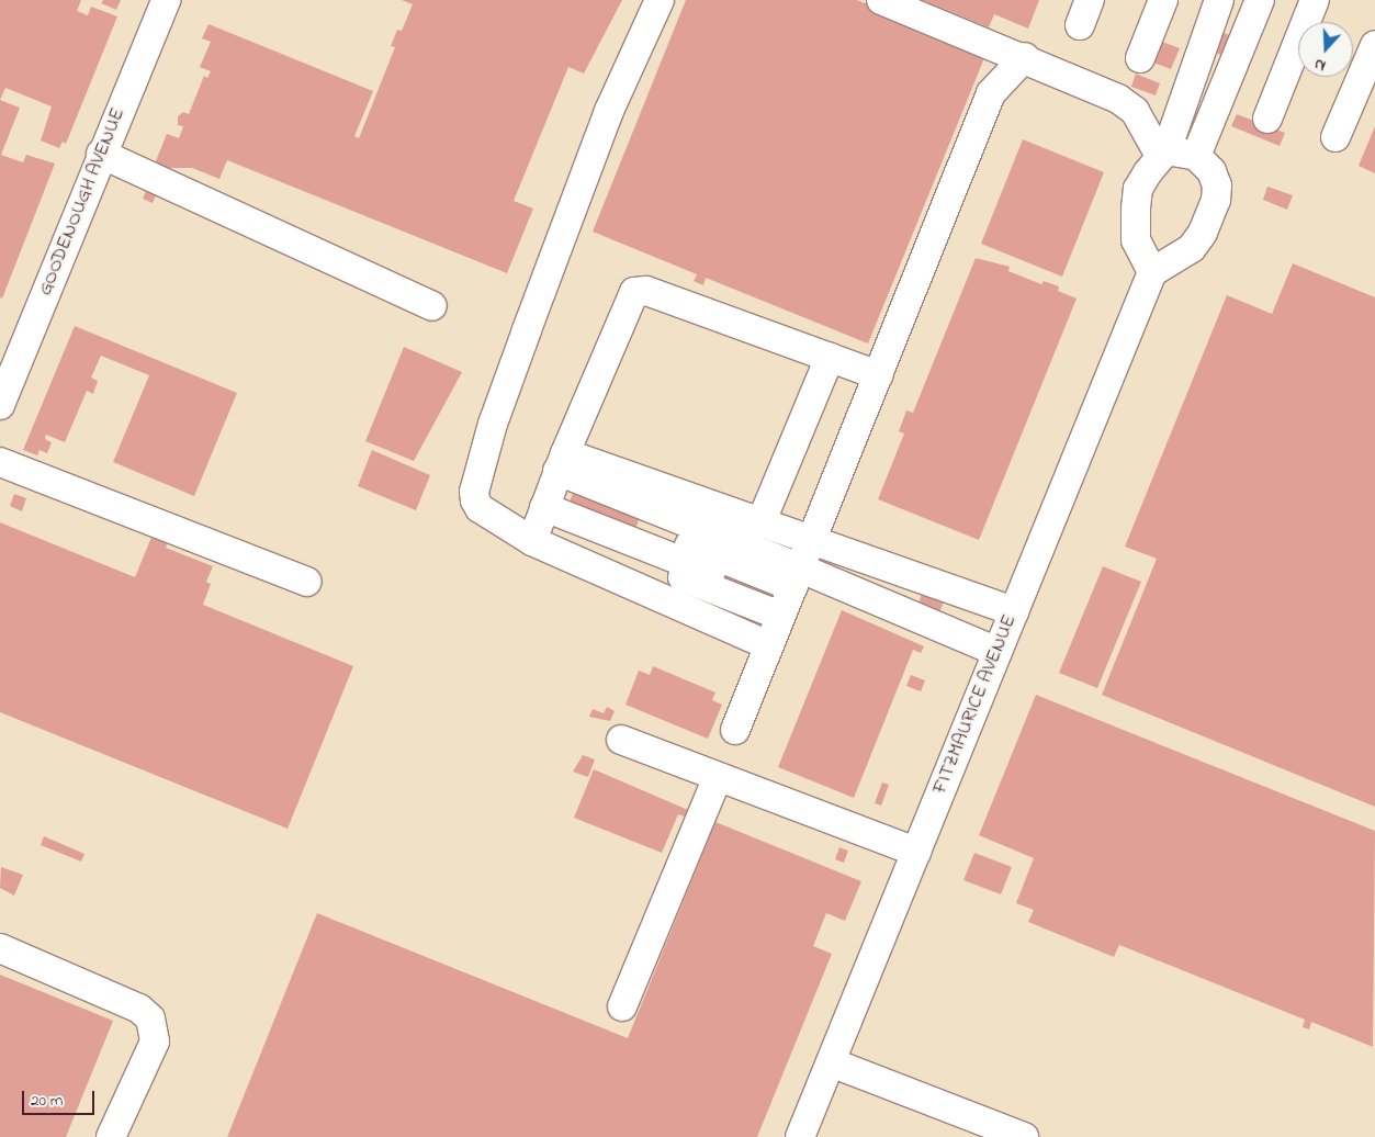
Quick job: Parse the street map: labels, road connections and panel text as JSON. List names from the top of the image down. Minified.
{"streets":{"street":["GOODENOUGH AVENUE","FITZMAURICE AVENUE"]},"scale_bar":"20 m","north":"bottom"}
